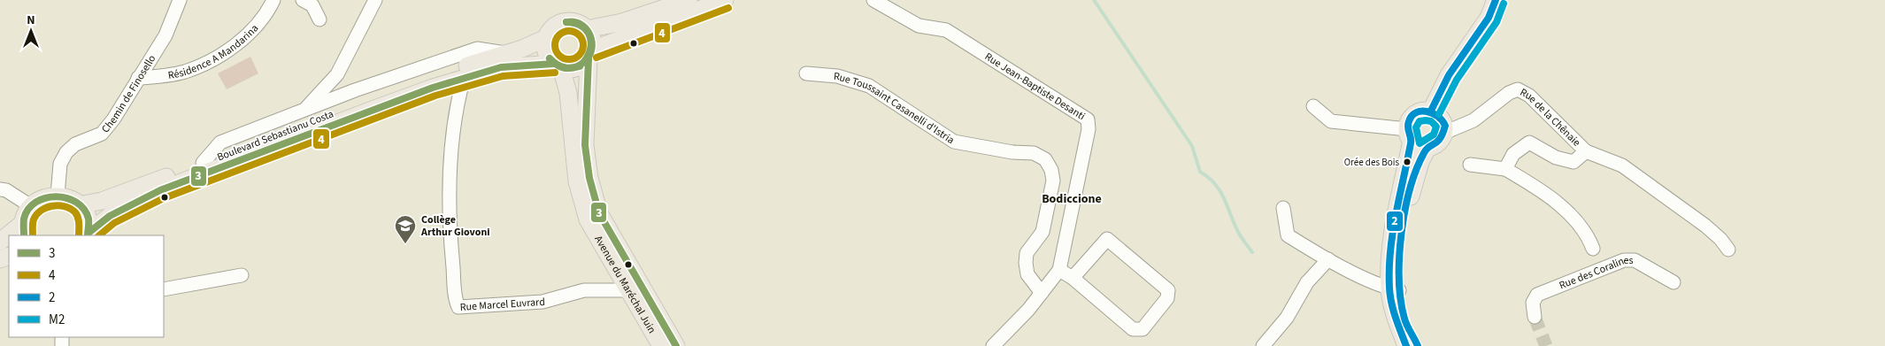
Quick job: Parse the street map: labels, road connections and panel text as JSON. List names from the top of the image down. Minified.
{"streets":{"main road":["Boulevard Sebastianu Costa","Avenue du Maréchal Juin"],"street":["Résidence A Mandarina","Rue Jean-Baptiste Desanti","Chemin de Finosello","Rue Toussaint Casanelli d'Istria","Rue de la Chênaie","Rue des Coralines","Rue Marcel Euvrard"]},"crossings":[["Résidence A Mandarina","Chemin de Finosello"],["Rue Jean-Baptiste Desanti","Rue Toussaint Casanelli d'Istria"],["Boulevard Sebastianu Costa","Avenue du Maréchal Juin"],["Boulevard Sebastianu Costa","Rue Marcel Euvrard"],["Avenue du Maréchal Juin","Rue Marcel Euvrard"]],"districts":["Bodiccione"],"places":{"other":["Orée des Bois"],"school or university":["Collège Arthur Giovoni"]},"lines":["transit line 2","transit line M2","transit line 4","transit line 3"],"legend":["3","4","2","M2"],"north":"top"}
